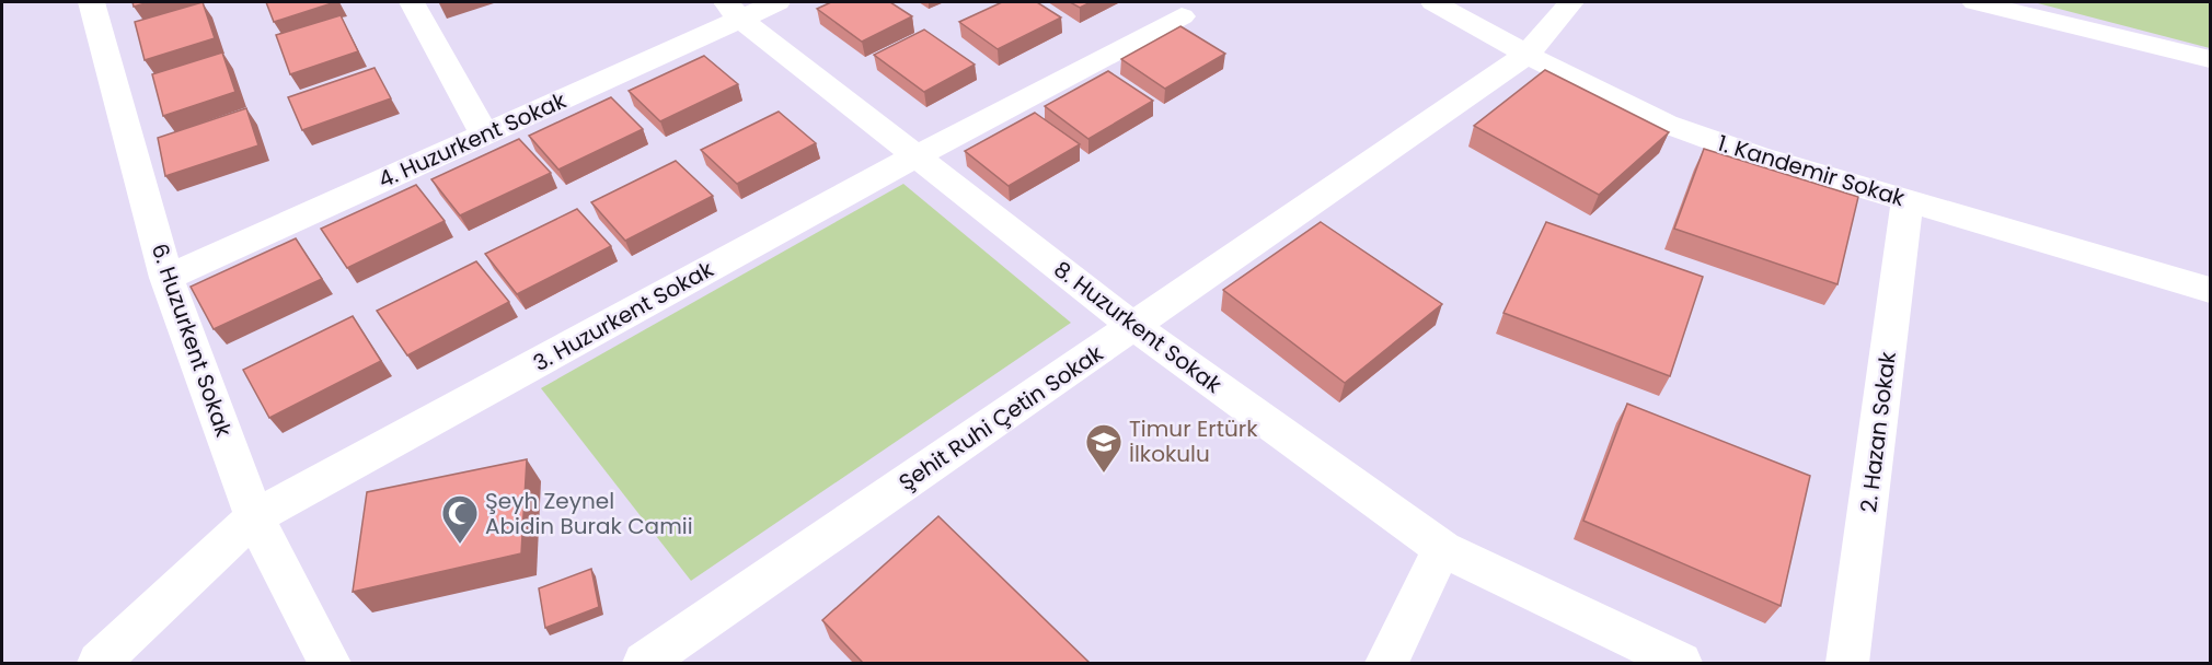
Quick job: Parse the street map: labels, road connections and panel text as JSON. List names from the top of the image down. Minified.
{"streets":{"street":["4. Huzurkent Sokak","1. Kandemir Sokak","3. Huzurkent Sokak","8. Huzurkent Sokak","6. Huzurkent Sokak","Şehit Ruhi Çetin Sokak","2. Hazan Sokak"]},"crossings":[["4. Huzurkent Sokak","8. Huzurkent Sokak"],["4. Huzurkent Sokak","6. Huzurkent Sokak"],["1. Kandemir Sokak","Şehit Ruhi Çetin Sokak"],["1. Kandemir Sokak","2. Hazan Sokak"],["3. Huzurkent Sokak","8. Huzurkent Sokak"],["3. Huzurkent Sokak","6. Huzurkent Sokak"],["8. Huzurkent Sokak","Şehit Ruhi Çetin Sokak"]],"places":{"school or university":["Timur Ertürk İlkokulu"],"mosque":["Şeyh Zeynel Abidin Burak Camii"]}}
